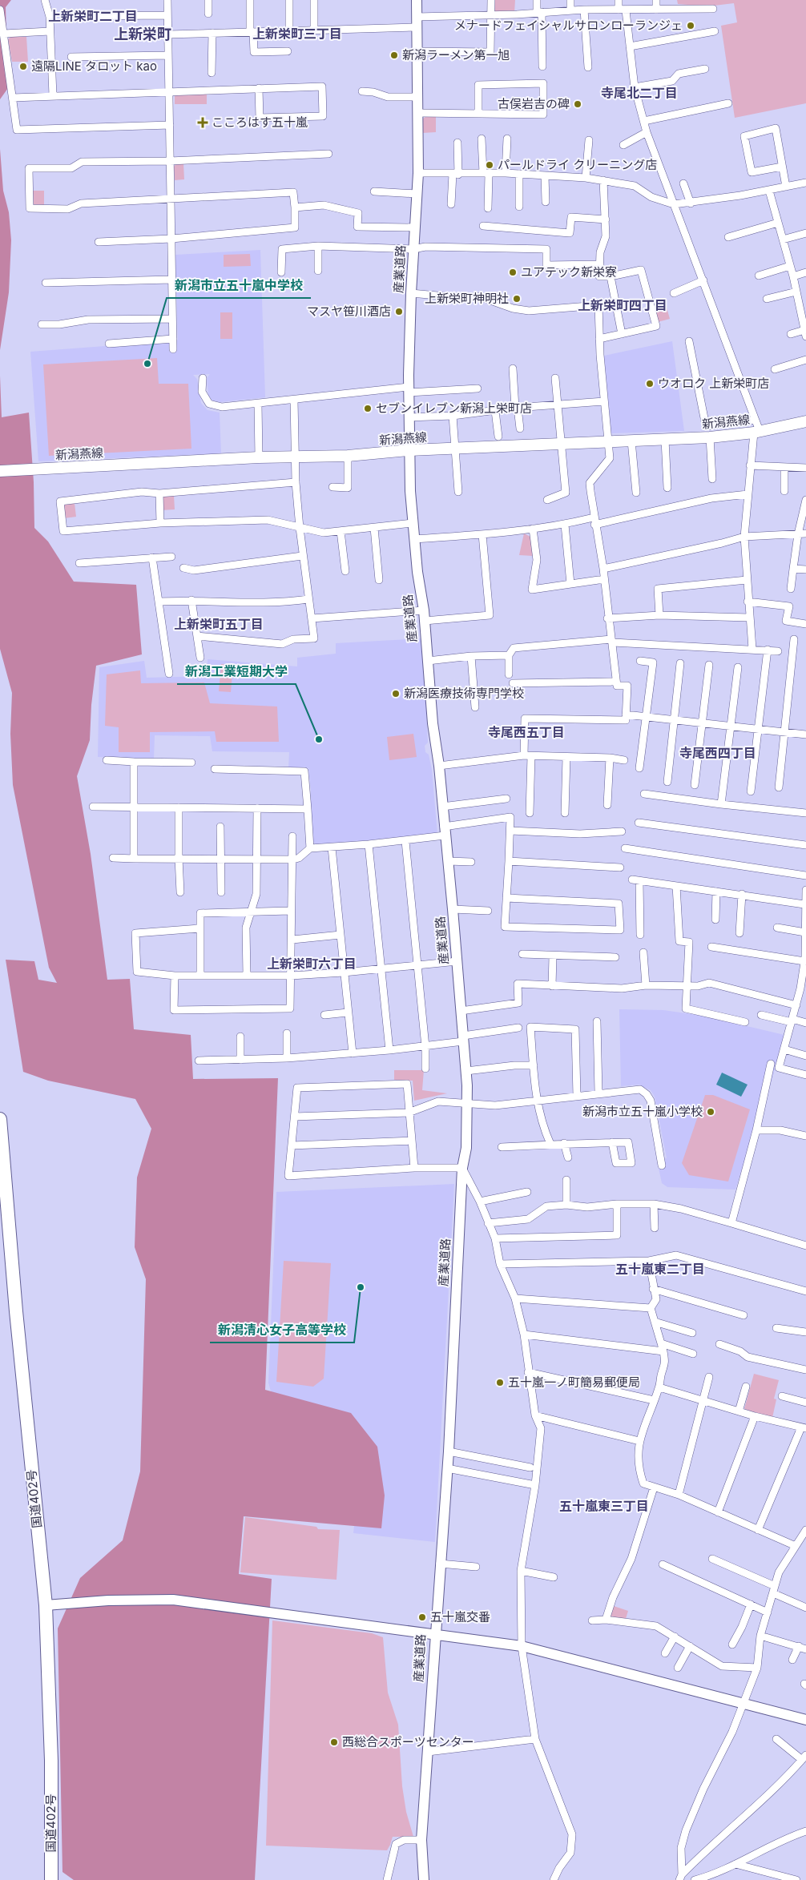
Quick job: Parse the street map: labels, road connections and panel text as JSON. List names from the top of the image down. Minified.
{"streets":{"highway":["国道402号"],"main road":["新潟燕線"],"street":["産業道路"]},"crossings":[["産業道路","新潟燕線"]],"districts":["上新栄町二丁目","上新栄町三丁目","上新栄町","寺尾北二丁目","上新栄町四丁目","上新栄町五丁目","寺尾西五丁目","寺尾西四丁目","上新栄町六丁目","五十嵐東二丁目","五十嵐東三丁目"],"places":{"other":["メナードフェイシャルサロンローランジェ","新潟ラーメン第一旭","遠隔LINE タロット kao","古俣岩吉の碑","パールドライ クリーニング店","ユアテック新栄寮","上新栄町神明社","マスヤ笹川酒店","新潟市立五十嵐中学校","ウオロク 上新栄町店","セブンイレブン新潟上栄町店","新潟医療技術専門学校","新潟工業短期大学","新潟市立五十嵐小学校","新潟清心女子高等学校","五十嵐一ノ町簡易郵便局","五十嵐交番","西総合スポーツセンター"],"health":["こころはす五十嵐"]}}
